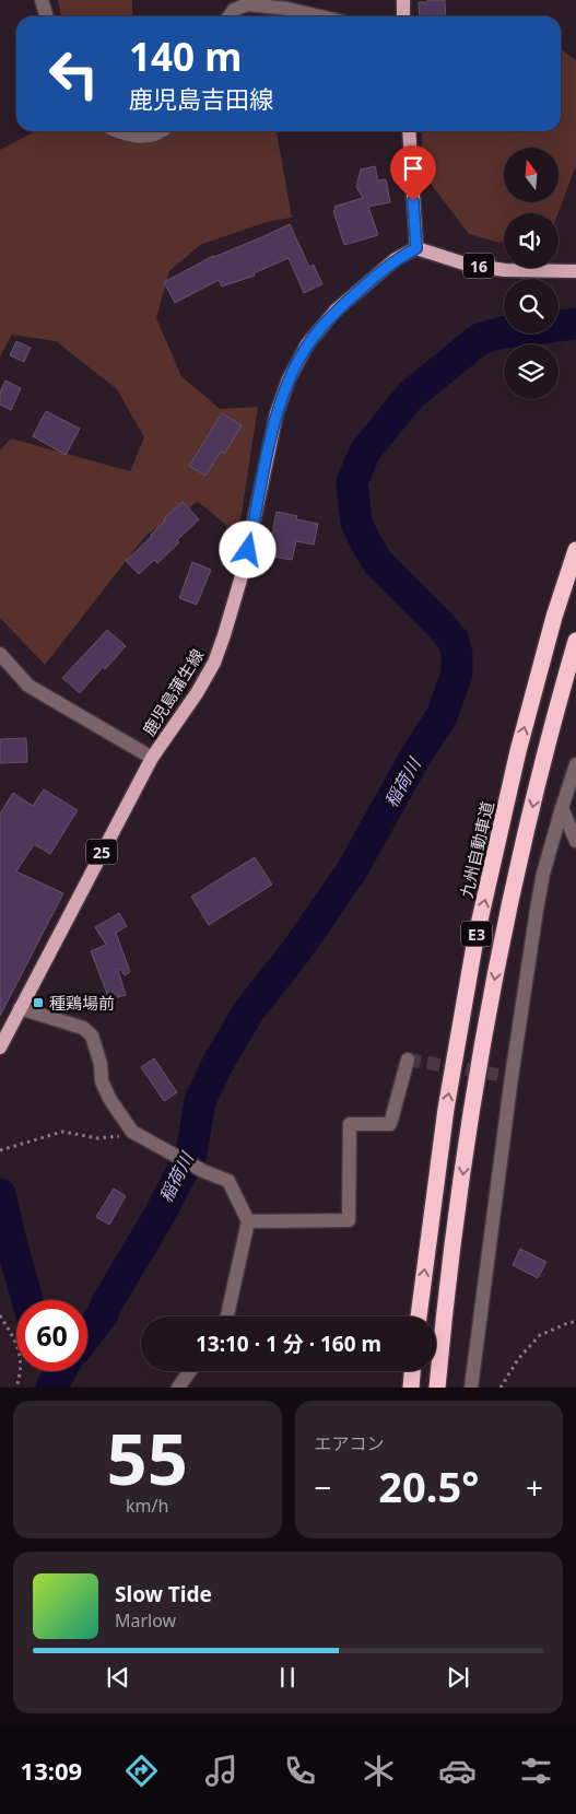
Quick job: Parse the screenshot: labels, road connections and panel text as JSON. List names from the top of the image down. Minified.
{"streets":{"highway":["九州自動車道","E3"],"main road":["16","鹿児島蒲生線","25"]},"crossings":[["16","鹿児島蒲生線"]],"water":["稲荷川"],"places":{"transit":["種鶏場前"]},"north":"top","page":{"turn":["140 m","鹿児島吉田線"],"limit":"60","trip":"13:10 · 1 分 · 160 m","tile":[["55","km/h"],"エアコン"],"heat":["−","20.5°","+"],"song":["Slow Tide","Marlow"],"tabs":"13:09"}}
